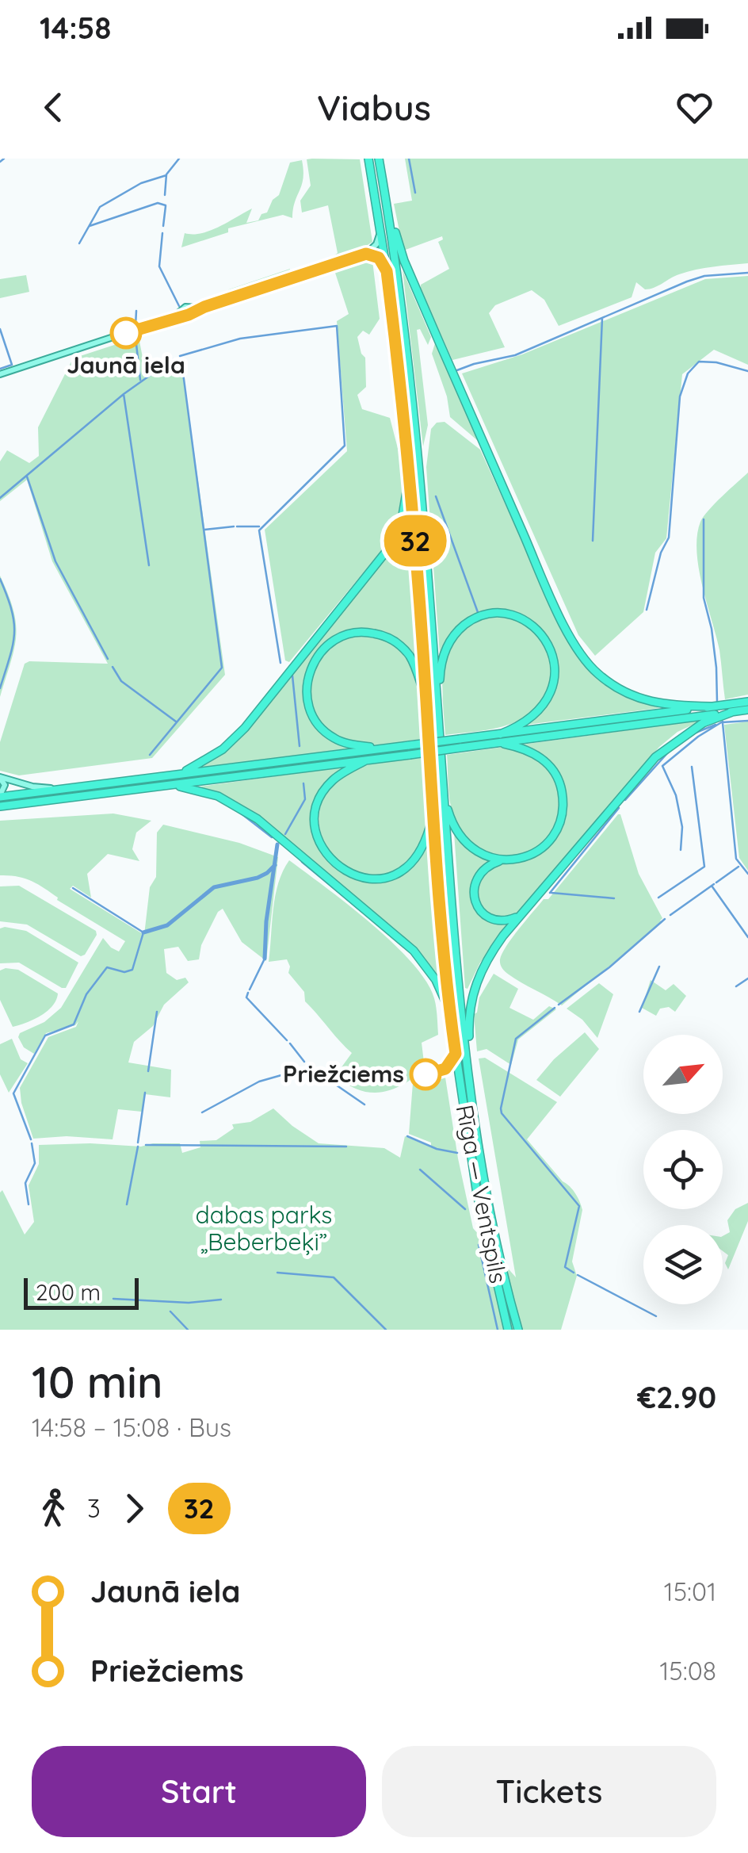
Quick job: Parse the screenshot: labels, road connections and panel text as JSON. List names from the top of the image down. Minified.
{"streets":{"highway":["Rīga — Ventspils"]},"parks":["dabas parks „Beberbeķi”"],"places":["Jaunā iela","Priežciems"],"lines":["bus line 32"],"scale_bar":"200 m","north":"top right","page":{"status":"14:58","header":"Viabus","on_map":"32","scale":"200 m","heading":["10 min","14:58 – 15:08 · Bus","€2.90"],"legs":["3","32"],"list":[{"name":"Jaunā iela","value":"15:01"},{"name":"Priežciems","value":"15:08"}],"buttons":["Start","Tickets"]}}
